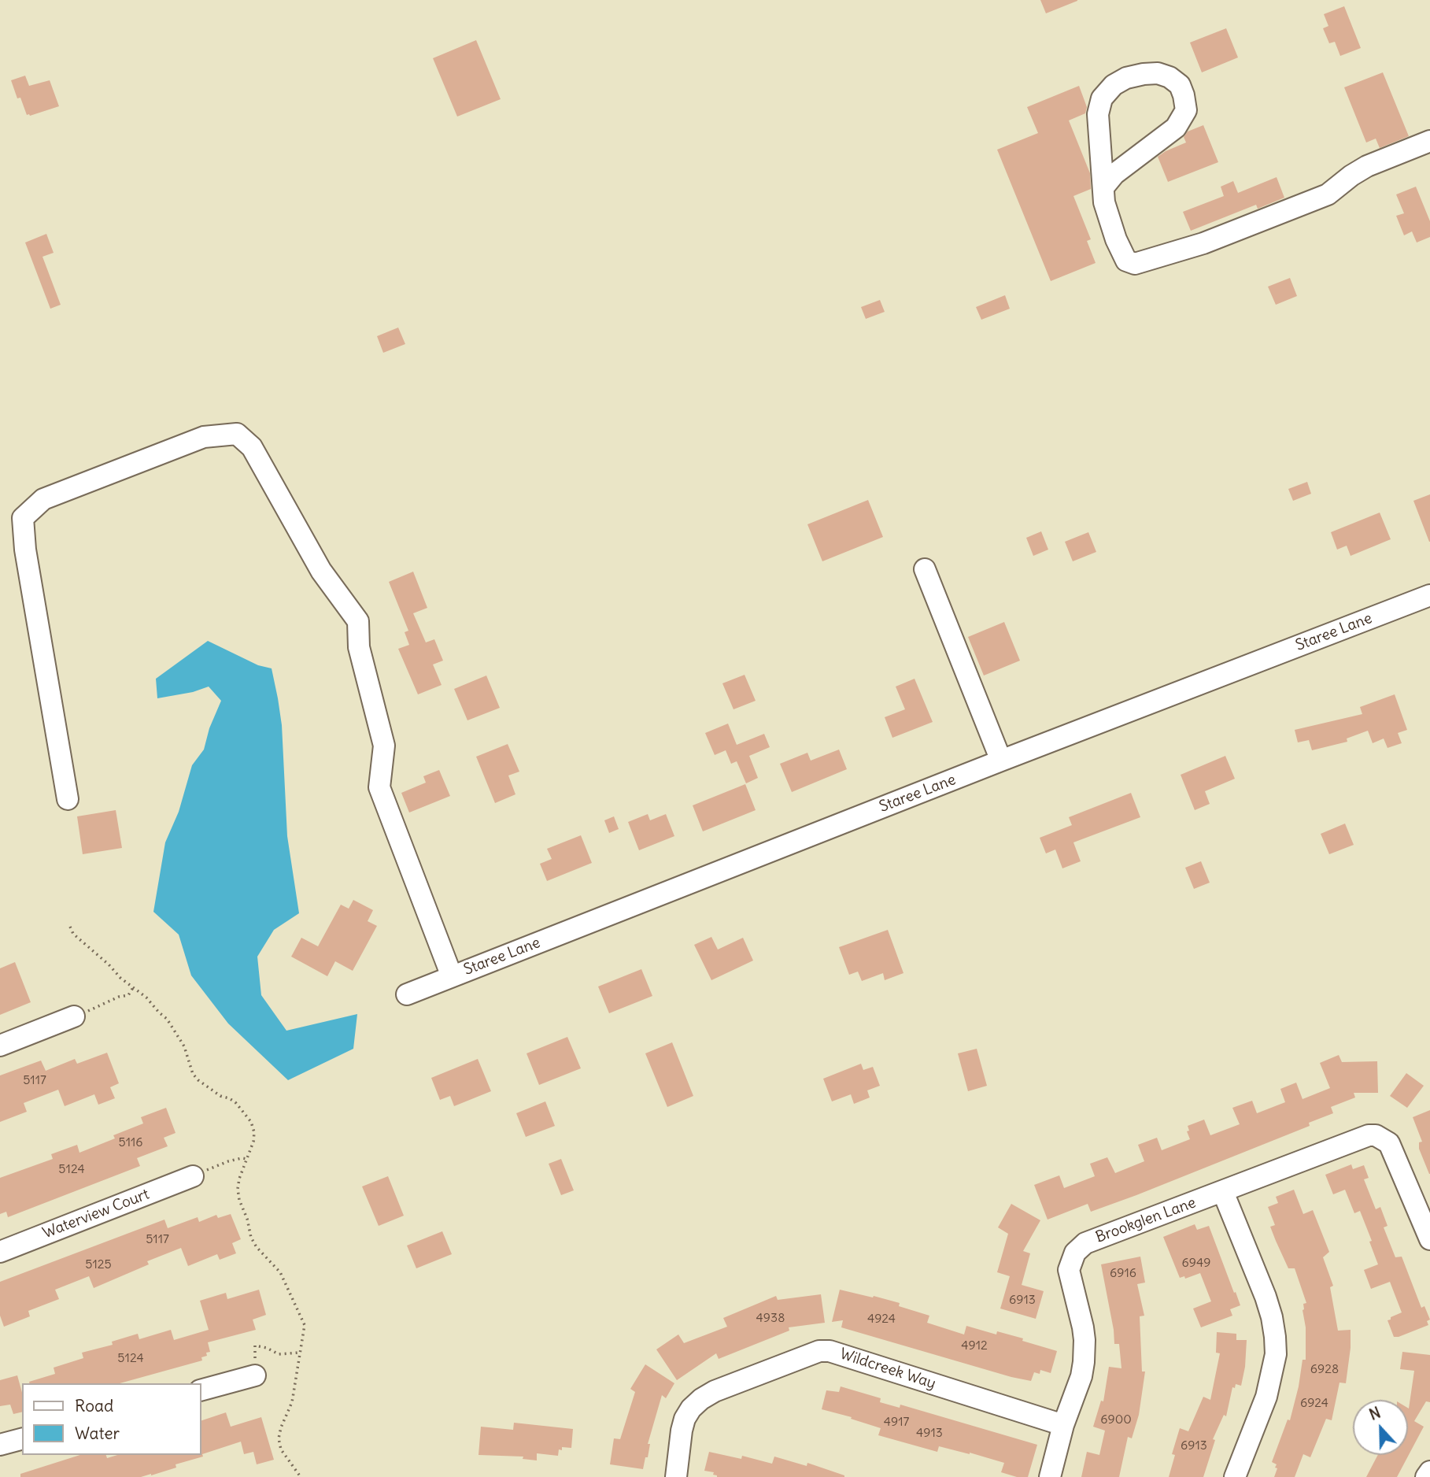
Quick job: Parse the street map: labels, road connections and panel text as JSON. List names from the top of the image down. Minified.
{"streets":{"street":["Staree Lane","Waterview Court","Brookglen Lane","Wildcreek Way"]},"crossings":[["Brookglen Lane","Wildcreek Way"]],"house_numbers":["5117","5116","5124","5117","6949","5125","6916","6913","4938","4924","4912","5124","6928","6924","6900","4917","4913","6913"],"legend":["Road","Water"],"north":"top"}
